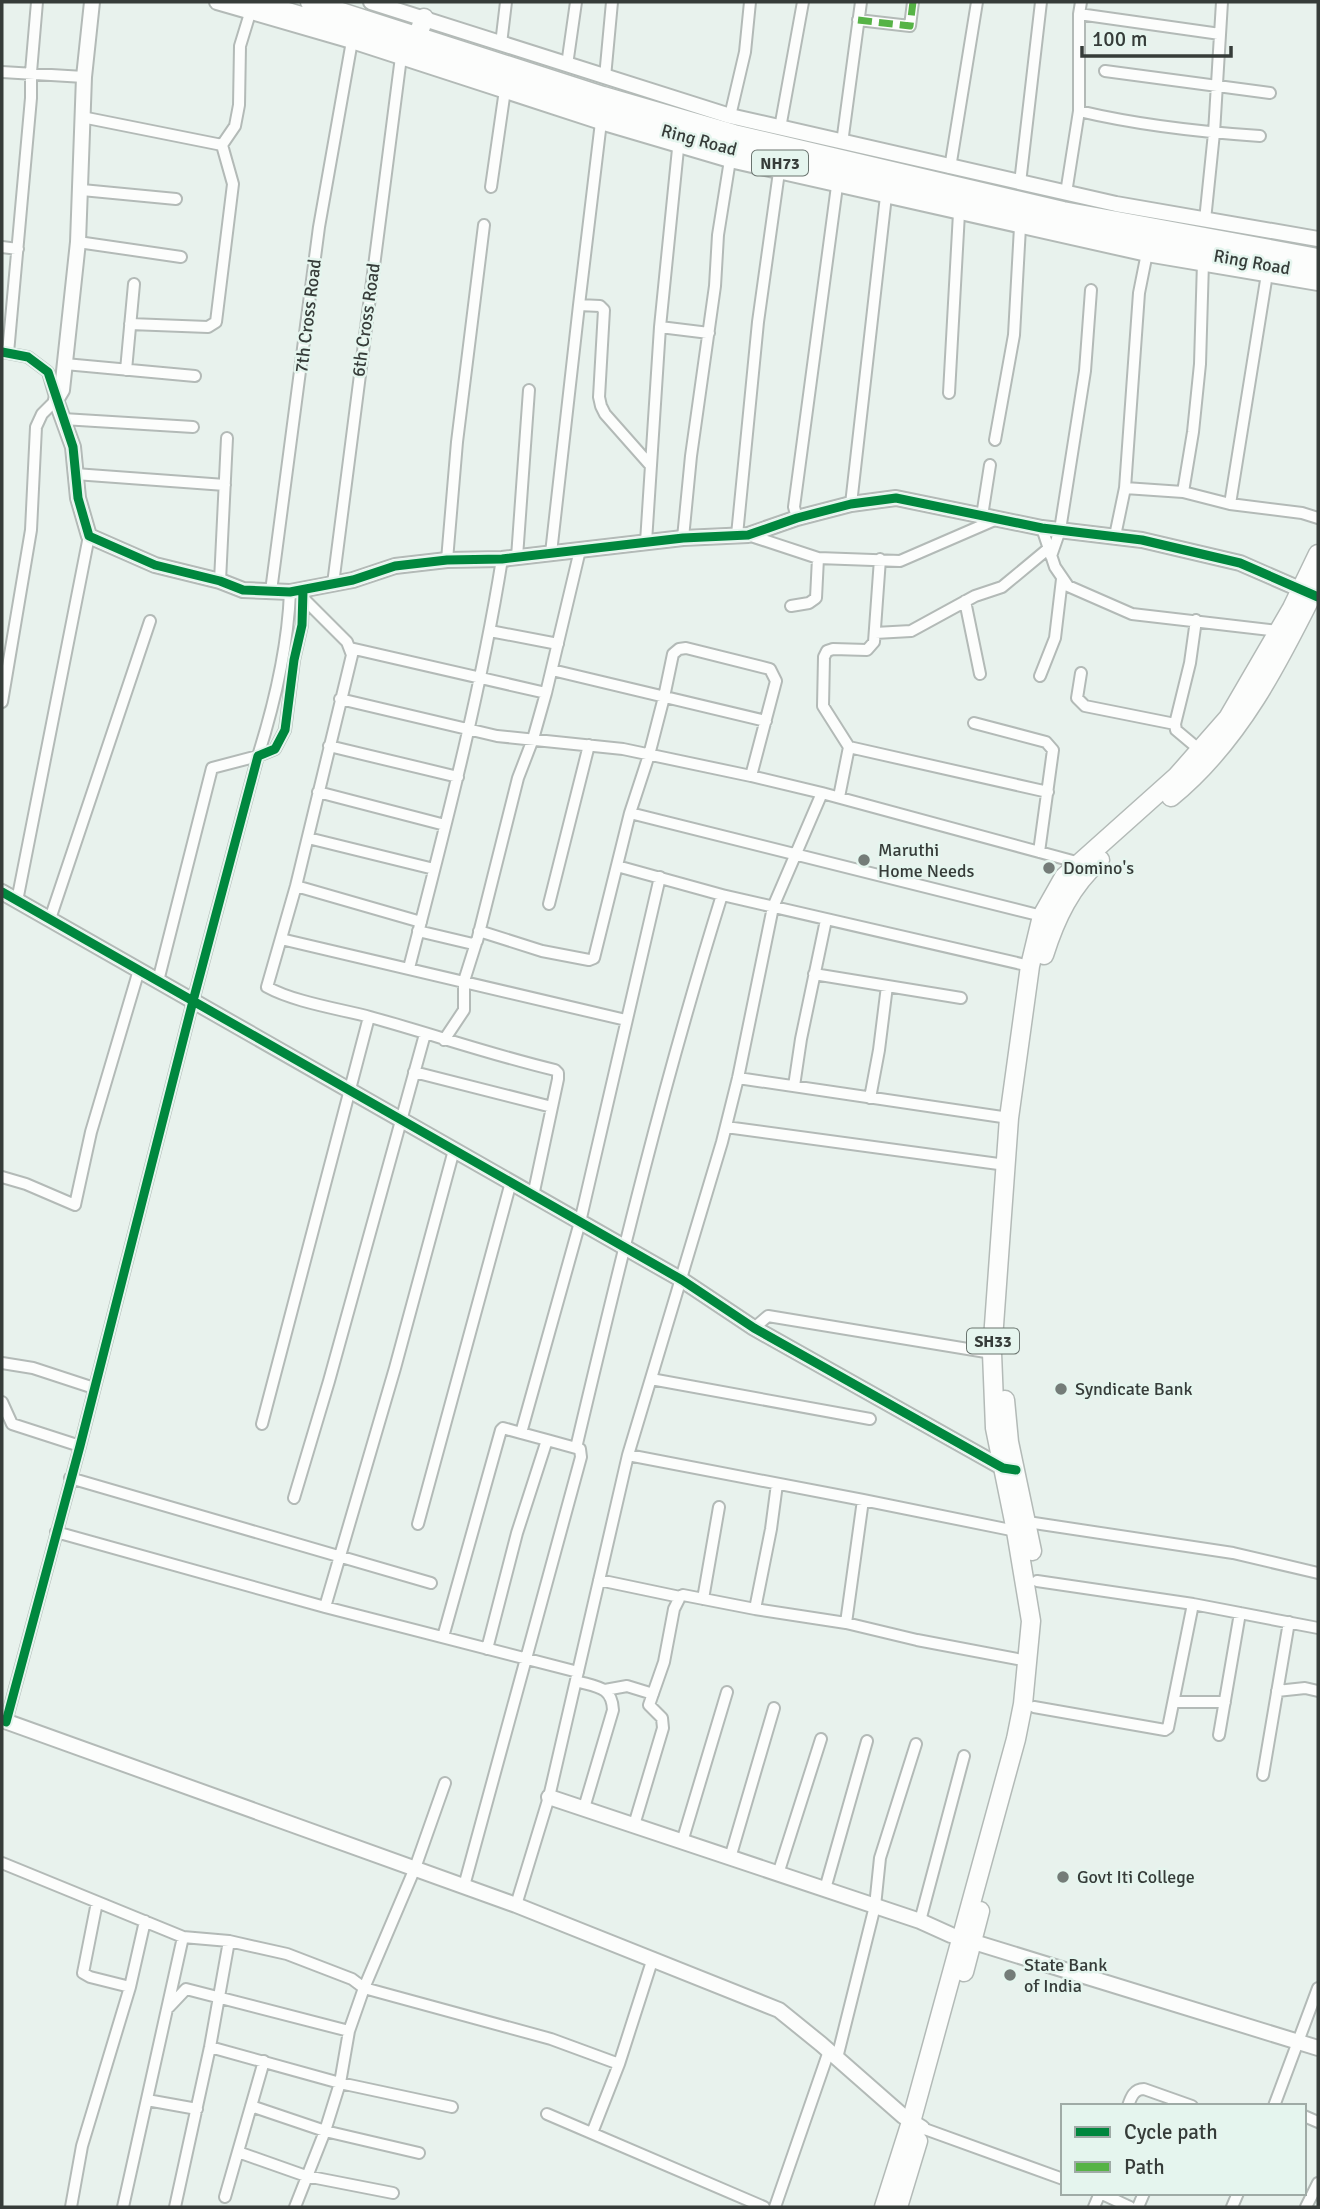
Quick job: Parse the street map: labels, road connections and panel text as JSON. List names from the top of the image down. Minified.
{"streets":{"main road":["Ring Road","NH73","SH33"],"street":["7th Cross Road","6th Cross Road"]},"places":["Maruthi Home Needs","Domino's","Syndicate Bank","Govt Iti College","State Bank of India"],"legend":["Cycle path","Path"],"scale_bar":"100 m"}
